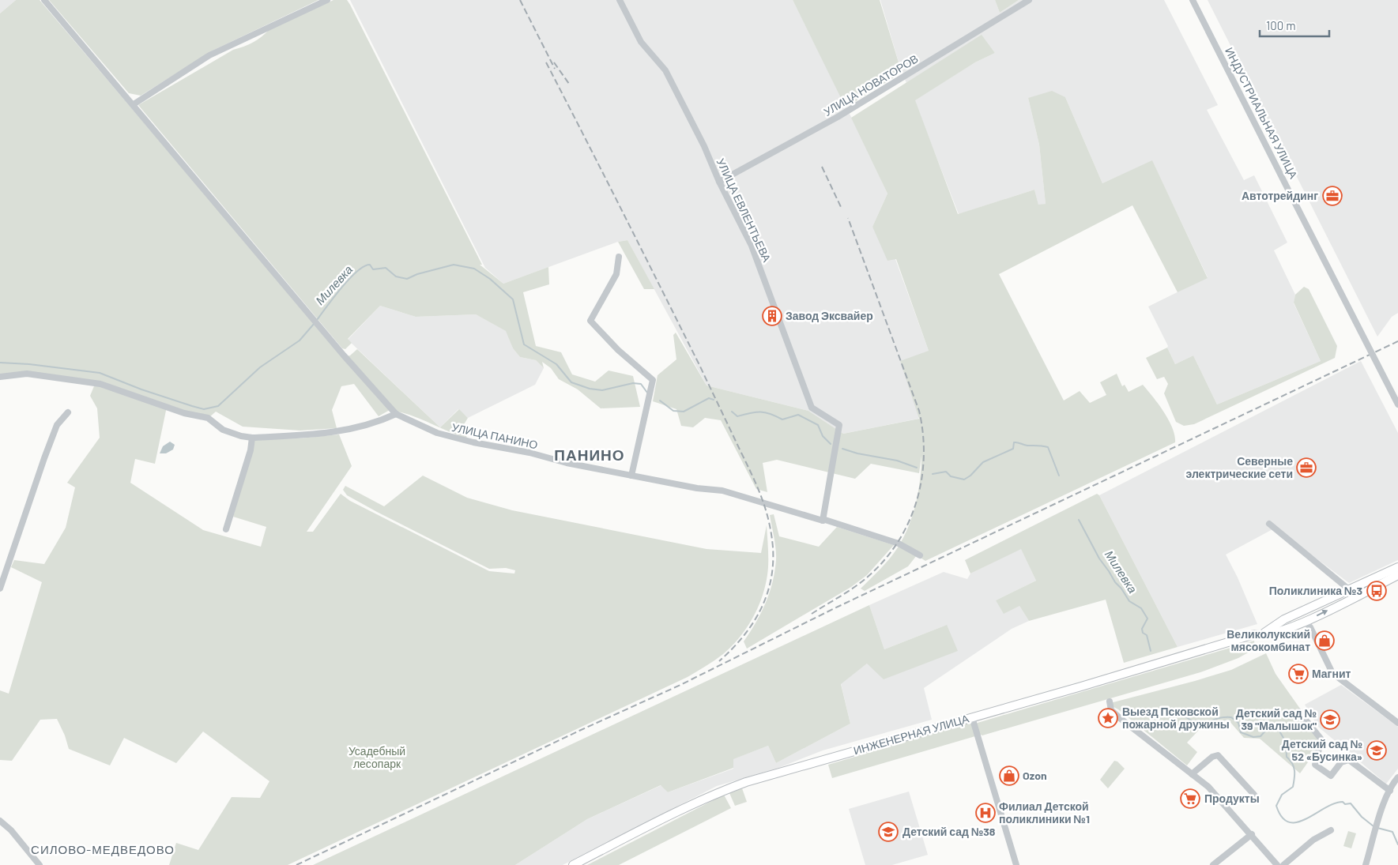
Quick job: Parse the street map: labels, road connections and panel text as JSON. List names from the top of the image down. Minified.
{"streets":{"main road":["ИНЖЕНЕРНАЯ УЛИЦА"],"street":["УЛИЦА НОВАТОРОВ","ИНДУСТРИАЛЬНАЯ УЛИЦА","УЛИЦА ЕВЛЕНТЬЕВА","УЛИЦА ПАНИНО"]},"crossings":[["УЛИЦА НОВАТОРОВ","УЛИЦА ЕВЛЕНТЬЕВА"],["УЛИЦА ЕВЛЕНТЬЕВА","УЛИЦА ПАНИНО"]],"districts":["ПАНИНО","СИЛОВО-МЕДВЕДОВО"],"water":["Милевка"],"parks":["Усадебный лесопарк"],"places":{"office":["Автотрейдинг","Северные электрические сети"],"building":["Завод Эксвайер"],"bus stop":["Поликлиника №3"],"shop":["Великолукский мясокомбинат","Ozon"],"supermarket":["Магнит","Продукты"],"place":["Выезд Псковской пожарной дружины"],"school or university":["Детский сад № 39 \"Малышок\"","Детский сад № 52 «Бусинка»","Детский сад №38"],"hospital":["Филиал Детской поликлиники №1"]},"scale_bar":"100 m"}
